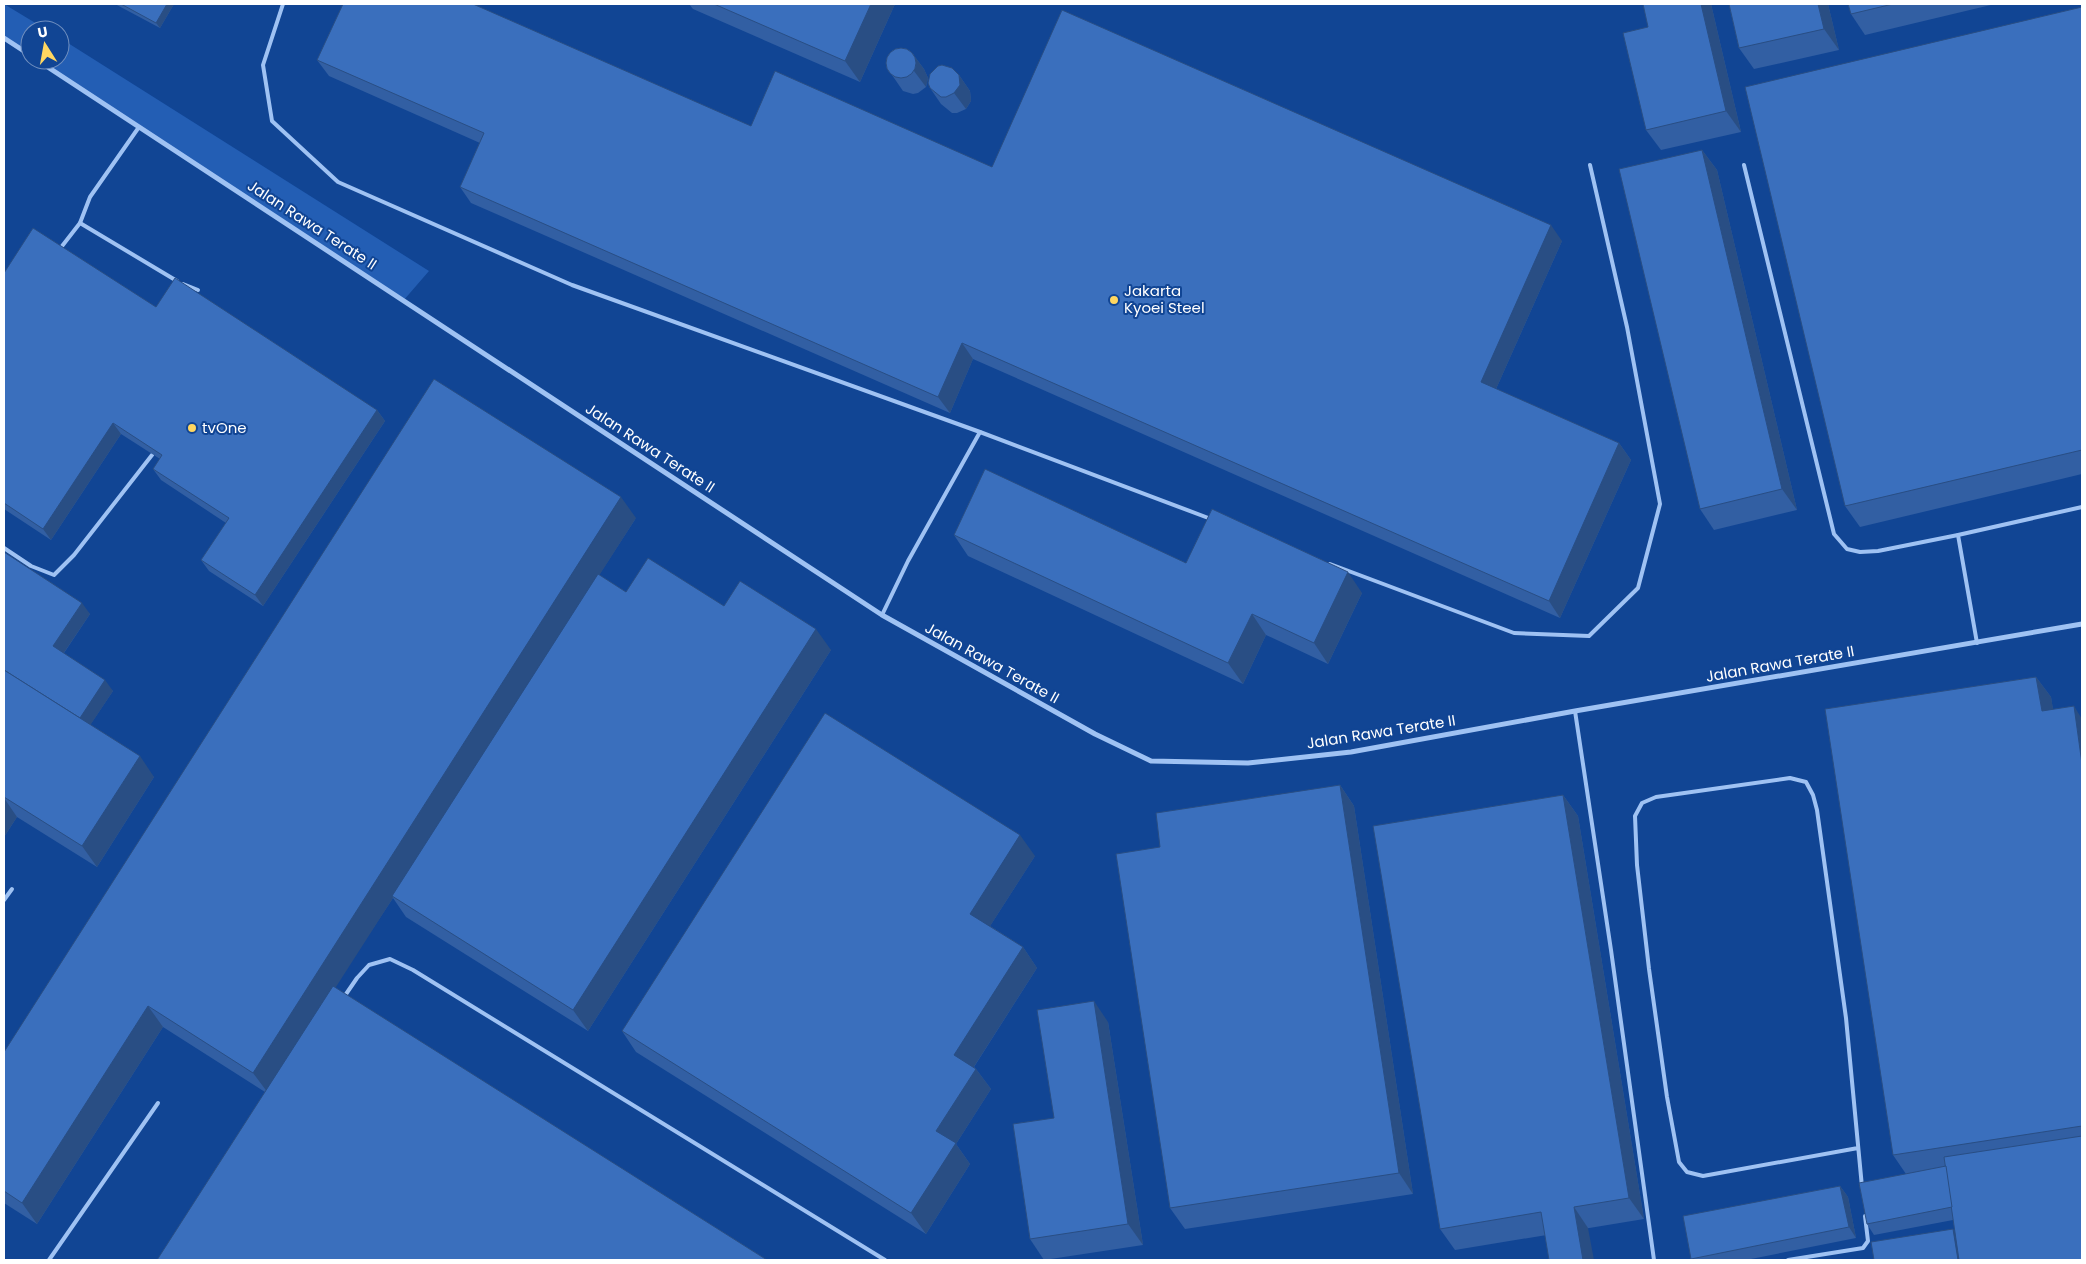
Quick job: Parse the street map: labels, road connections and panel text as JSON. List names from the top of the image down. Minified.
{"streets":{"street":["Jalan Rawa Terate II"]},"places":["Jakarta Kyoei Steel","tvOne"],"north":"top"}
